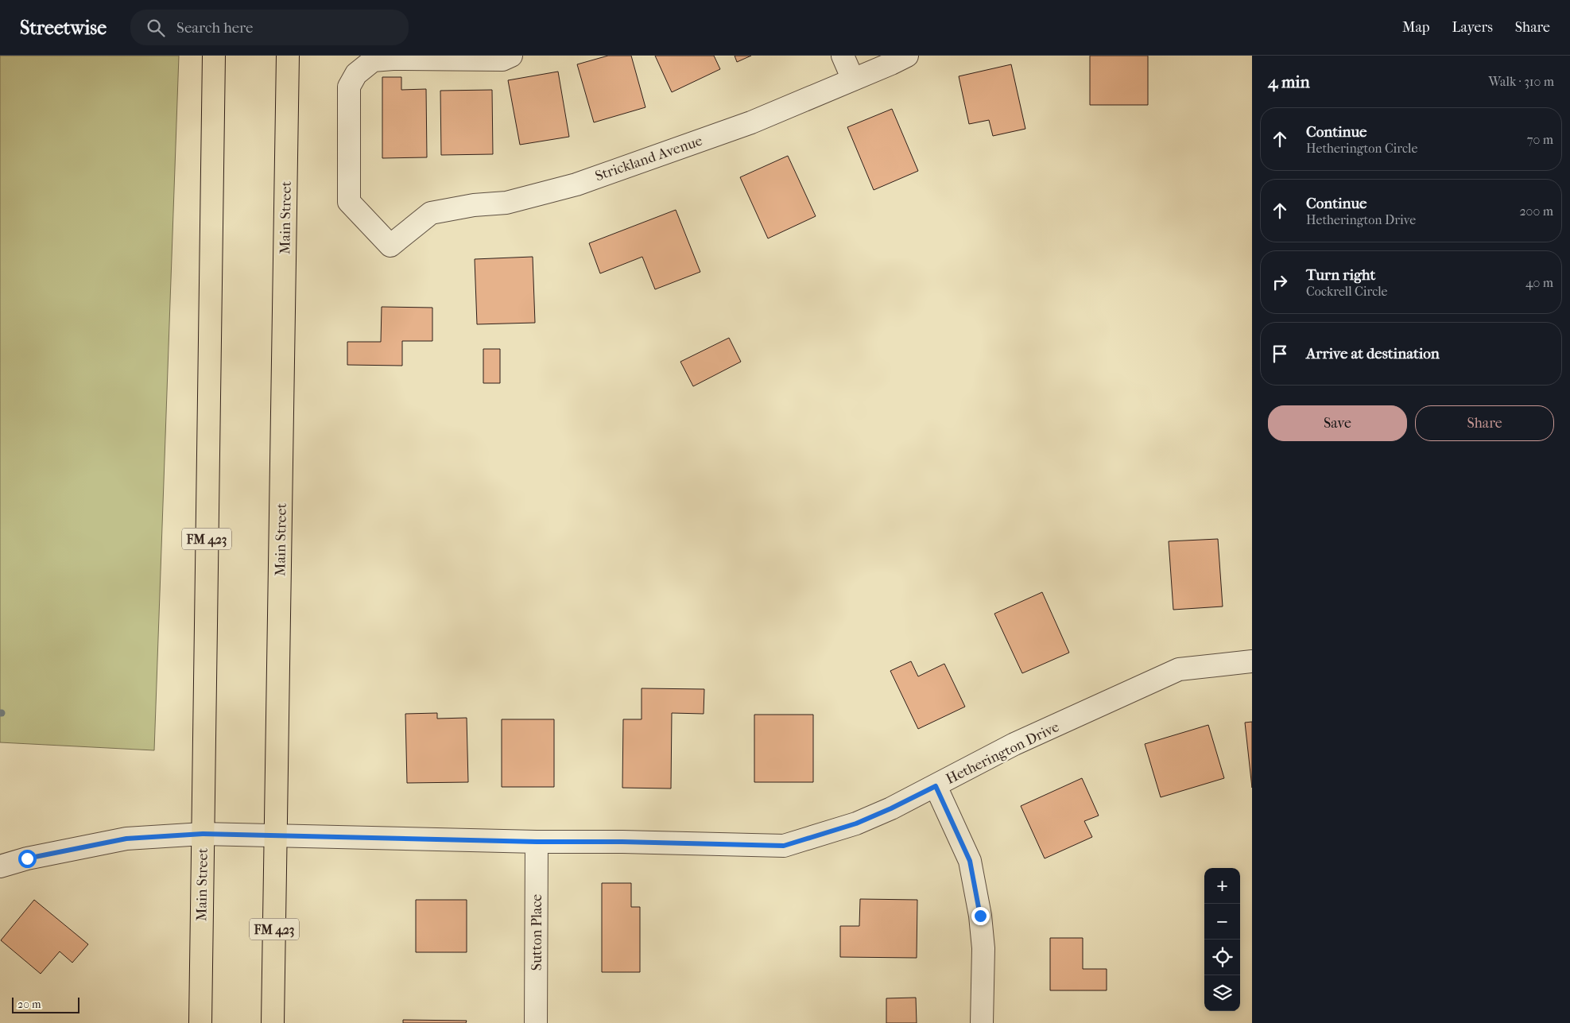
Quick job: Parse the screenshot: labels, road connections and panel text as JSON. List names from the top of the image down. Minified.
{"streets":{"main road":["Main Street","FM 423"],"street":["Strickland Avenue","Hetherington Drive","Sutton Place"]},"crossings":[["Main Street","Hetherington Drive"],["Hetherington Drive","Sutton Place"]],"scale_bar":"20 m","page":{"header":"Streetwise","search":"Search here","nav":["Map","Layers","Share"],"heading":["4 min","Walk · 310 m"],"list":[["Continue","Hetherington Circle","70 m"],["Continue","Hetherington Drive","200 m"],["Turn right","Cockrell Circle","40 m"],"Arrive at destination"],"buttons":["Save","Share"],"map_buttons":["+","−"],"scale":"20 m"}}
